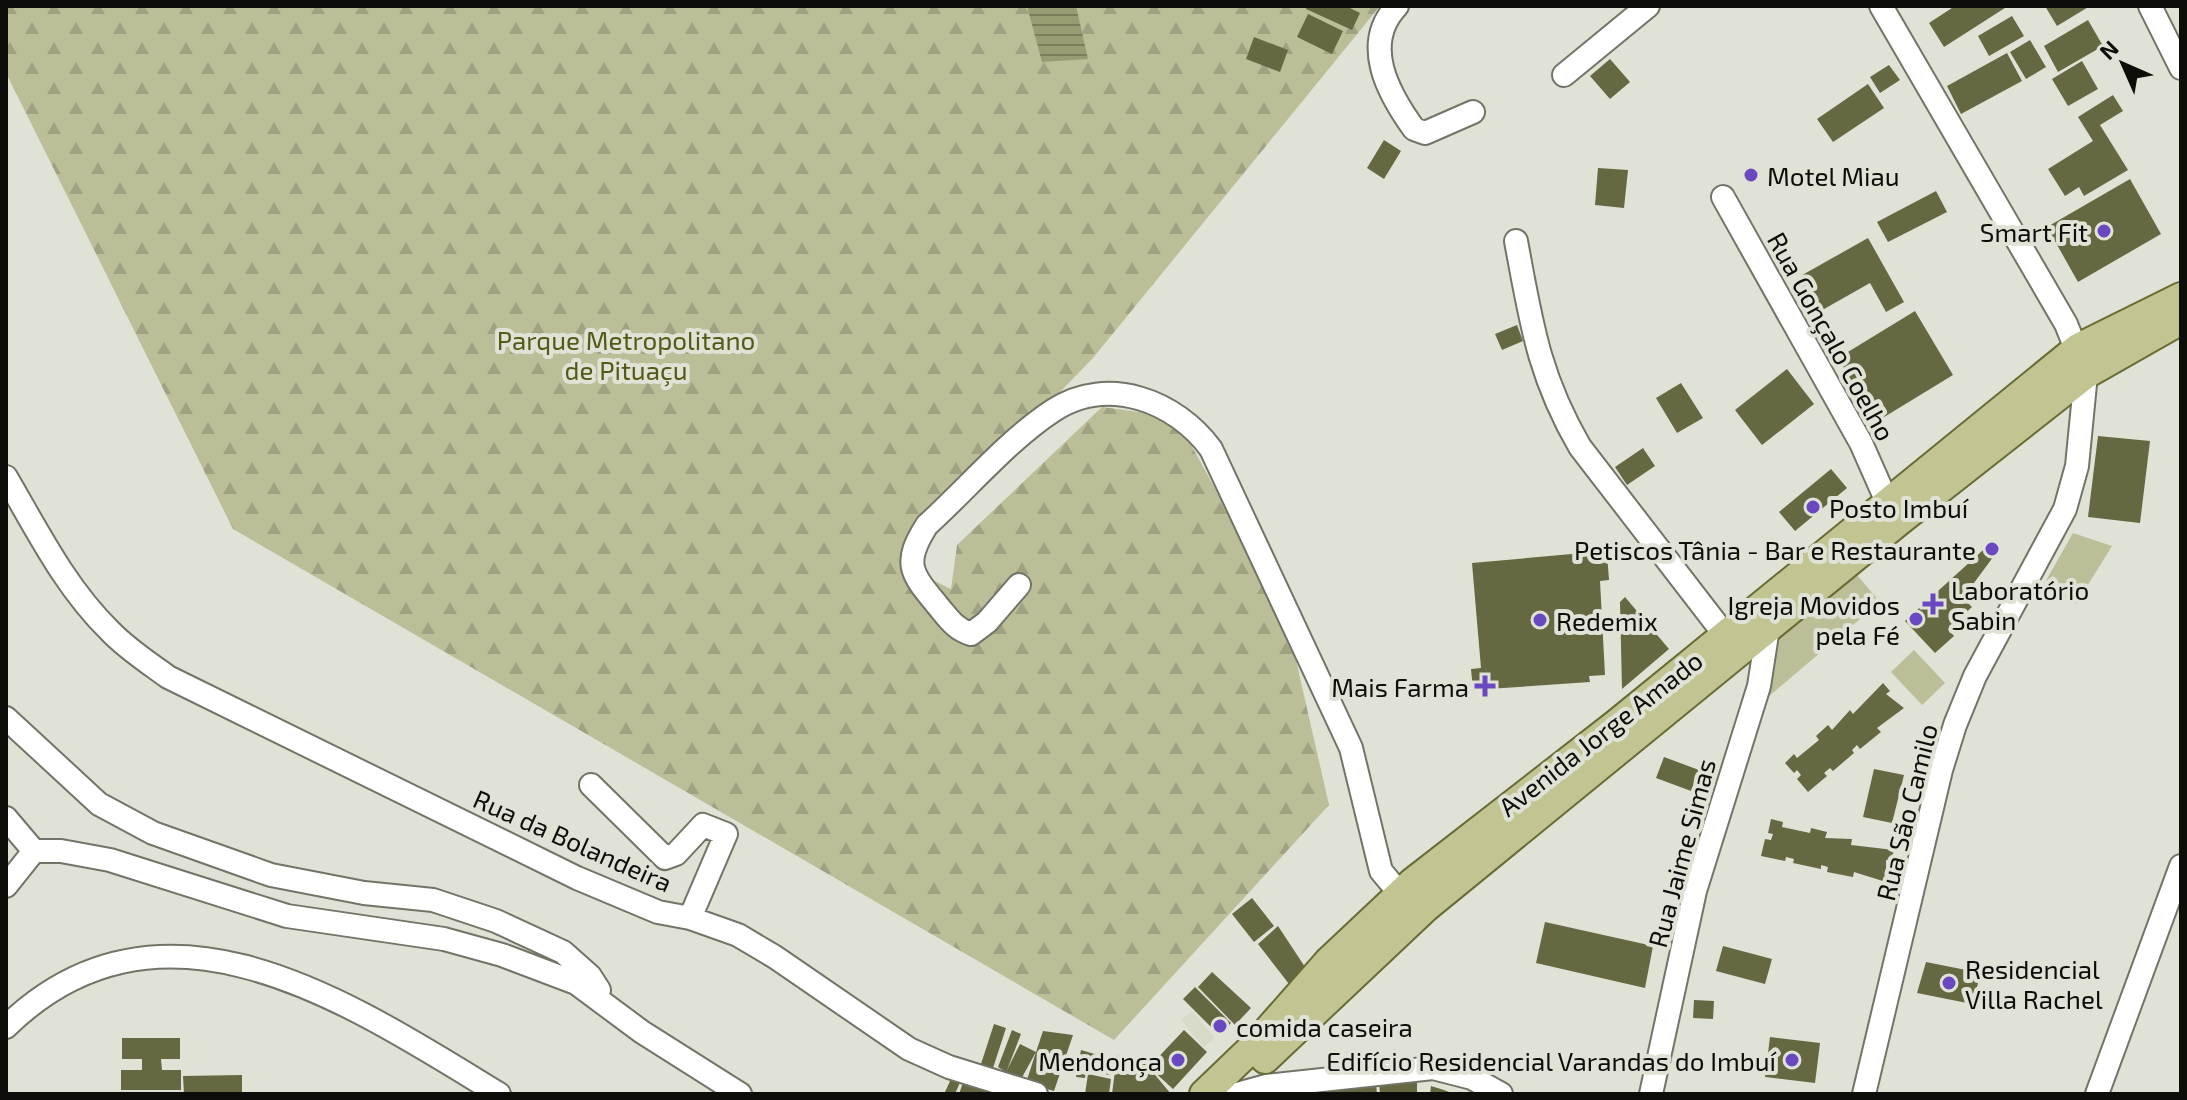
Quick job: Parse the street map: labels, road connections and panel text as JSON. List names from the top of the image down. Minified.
{"streets":{"main road":["Avenida Jorge Amado"],"street":["Rua Gonçalo Coelho","Rua São Camilo","Rua da Bolandeira","Rua Jaime Simas"]},"crossings":[["Rua Gonçalo Coelho","Avenida Jorge Amado"],["Avenida Jorge Amado","Rua São Camilo"],["Avenida Jorge Amado","Rua Jaime Simas"]],"parks":["Parque Metropolitano de Pituaçu"],"places":{"other":["Motel Miau","Smart Fit","Posto Imbuí","Petiscos Tânia - Bar e Restaurante","Igreja Movidos pela Fé","Redemix","Residencial Villa Rachel","comida caseira","Mendonça","Edifício Residencial Varandas do Imbuí"],"health":["Laboratório Sabin","Mais Farma"]},"north":"top left"}
